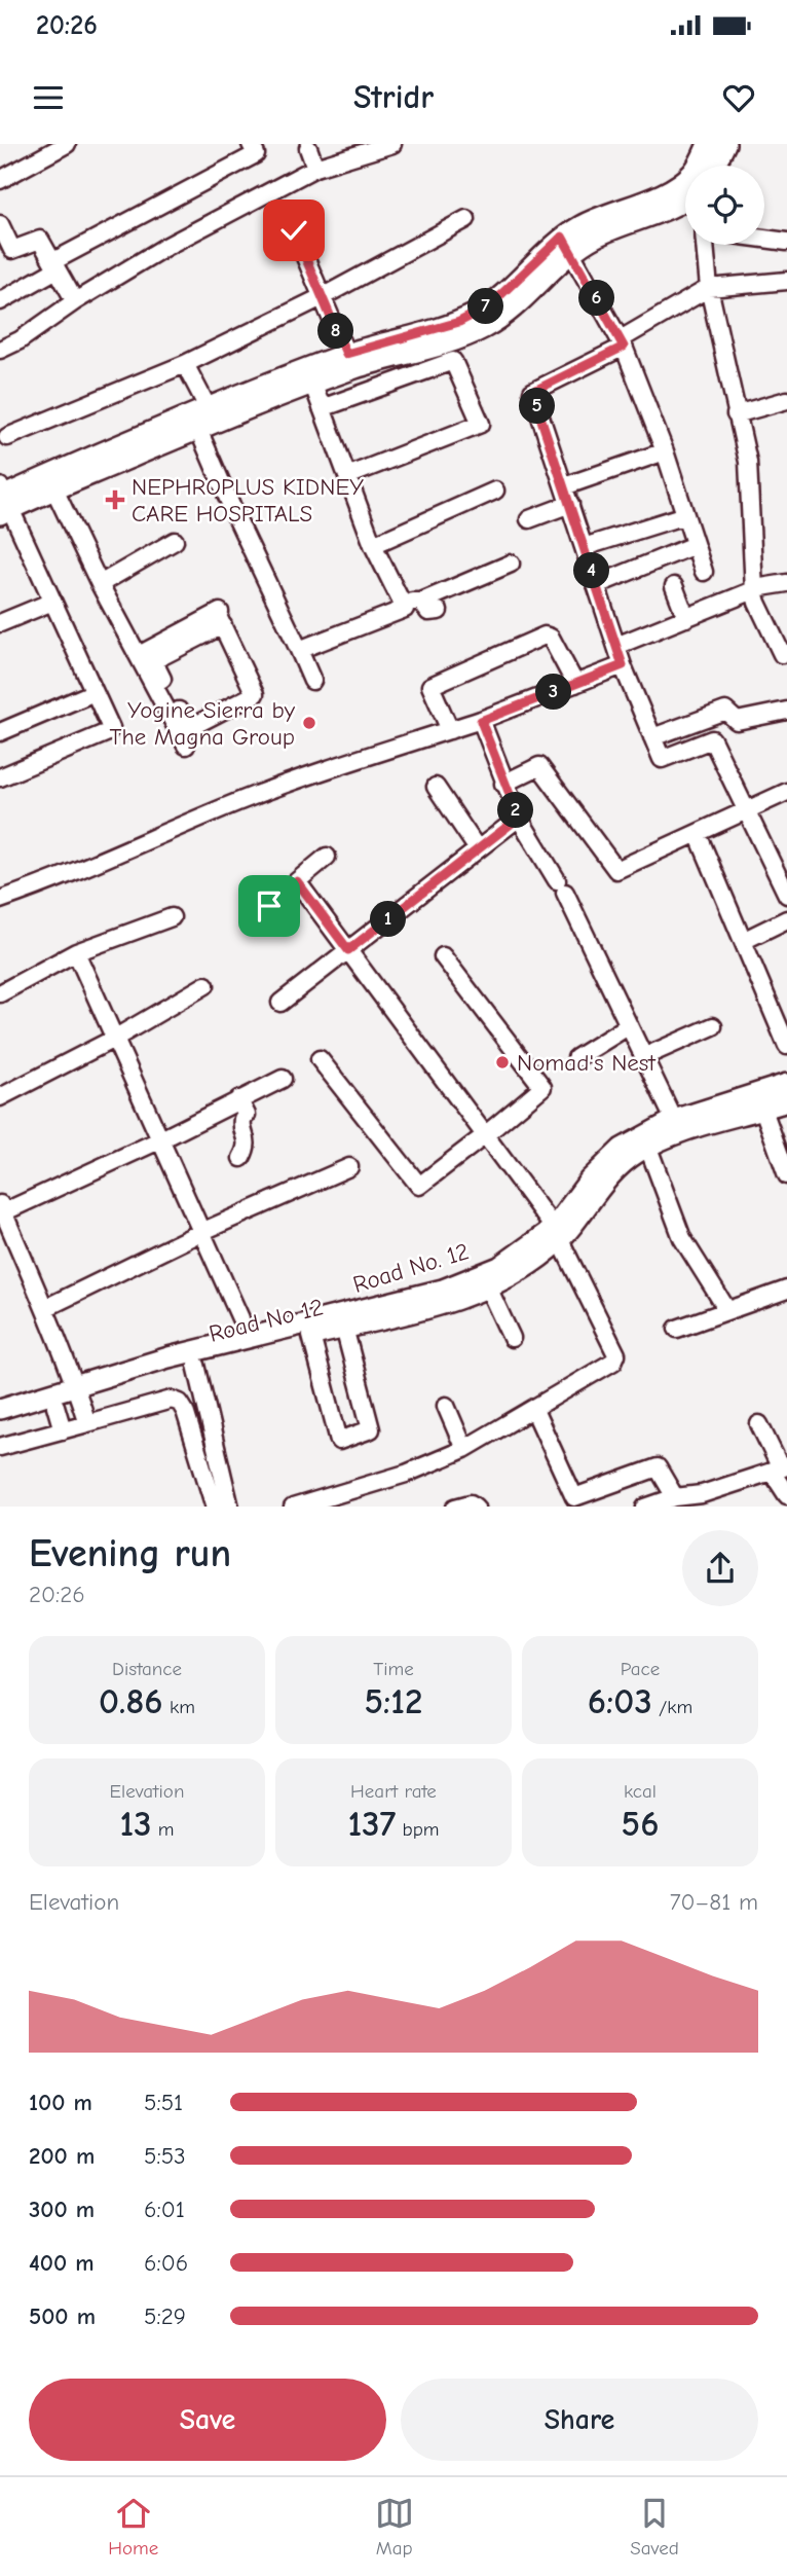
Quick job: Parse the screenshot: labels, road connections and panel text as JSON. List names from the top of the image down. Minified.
{"streets":{"main road":["Road No. 12","Road No 12"]},"crossings":[["Road No. 12","Road No 12"]],"places":{"health":["NEPHROPLUS KIDNEY CARE HOSPITALS"],"other":["Yogine Sierra by The Magna Group","Nomad's Nest"]},"page":{"status":"20:26","header":"Stridr","pins":["6","7","8","5","4","3","2","1"],"heading":["Evening run","20:26"],"stats":[["Distance","0.86 km"],["Time","5:12"],["Pace","6:03 /km"],["Elevation","13 m"],["Heart rate","137 bpm"],["kcal","56"]],"chart":["Elevation","70–81 m"],"list":[{"name":"100 m","note":"5:51"},{"name":"200 m","note":"5:53"},{"name":"300 m","note":"6:01"},{"name":"400 m","note":"6:06"},{"name":"500 m","note":"5:29"}],"buttons":["Save","Share"],"tabs":["Home","Map","Saved"]}}
